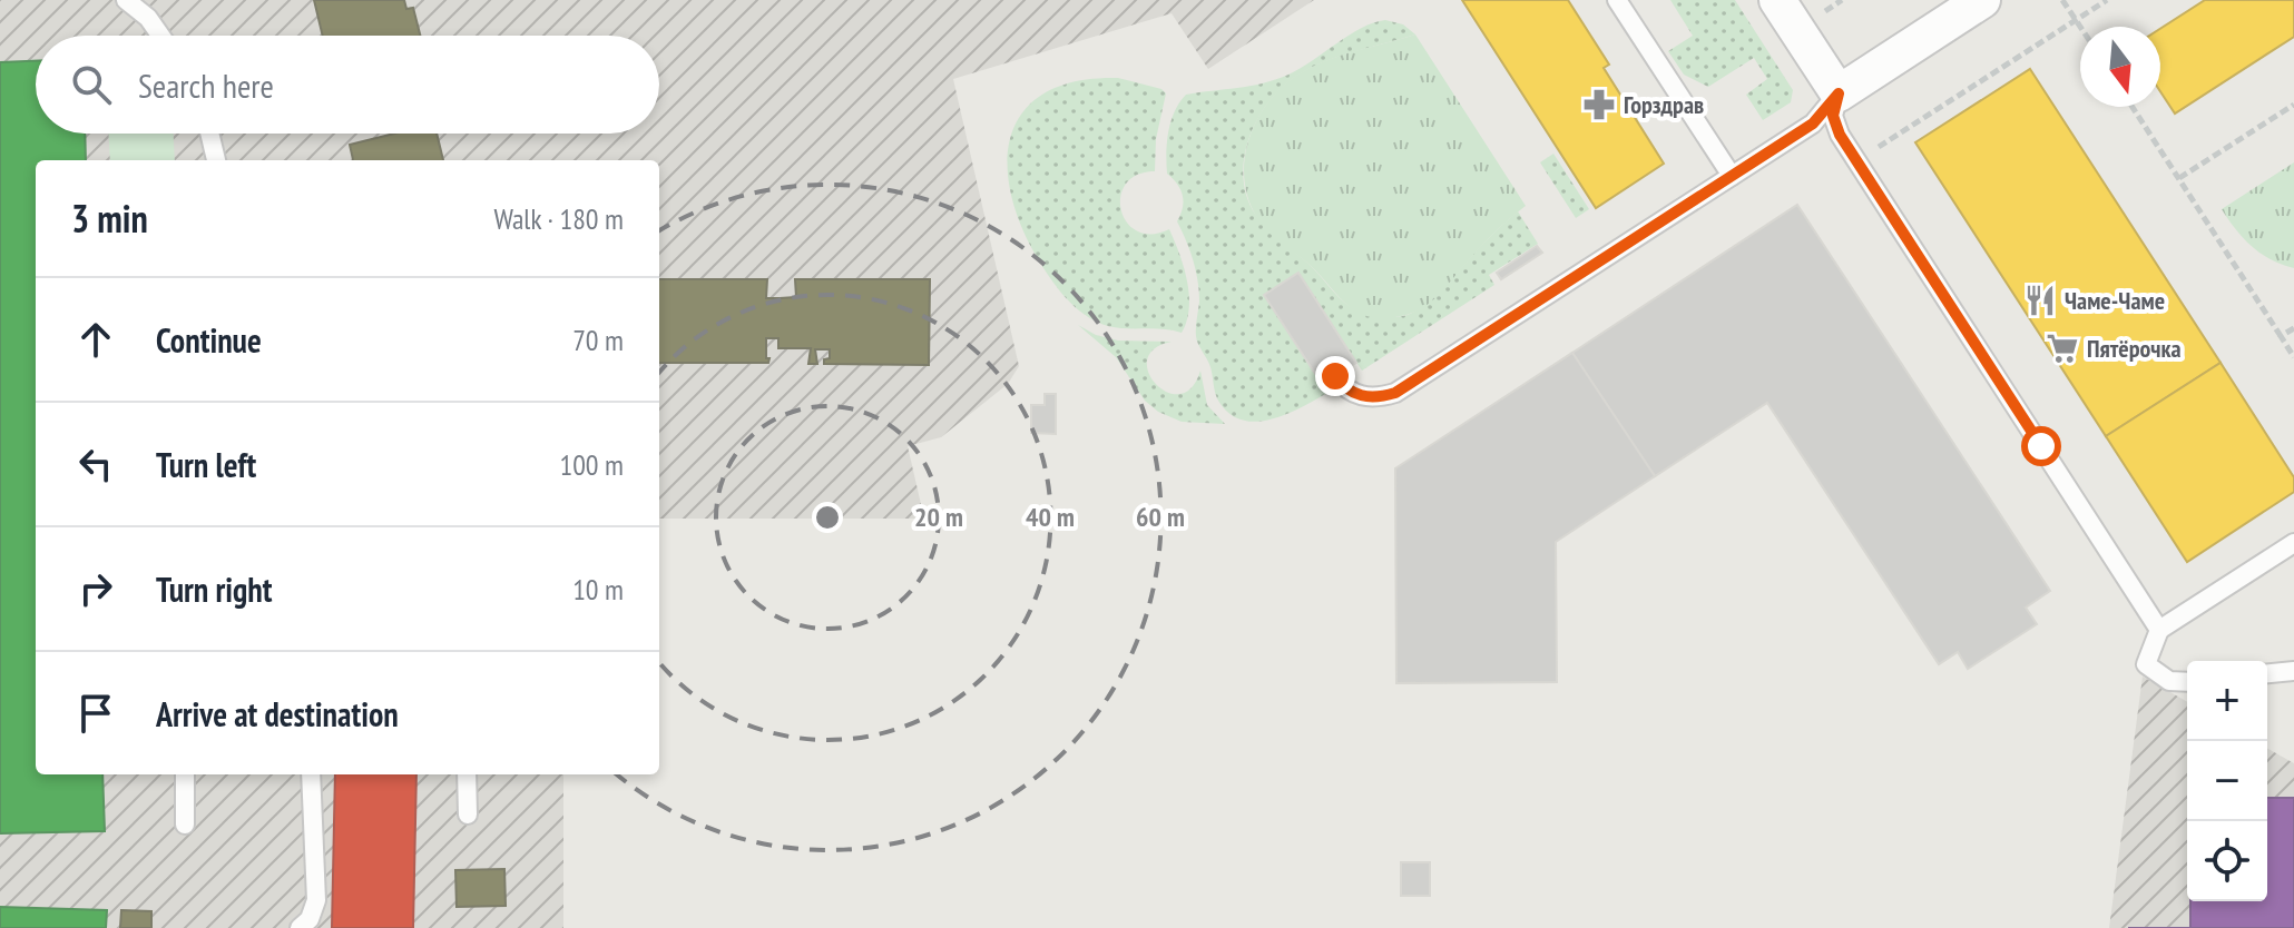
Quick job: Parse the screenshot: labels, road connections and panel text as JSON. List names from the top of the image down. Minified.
{"places":{"pharmacy":["Горздрав"],"restaurant":["Чаме-Чаме"],"supermarket":["Пятёрочка"]},"north":"bottom","page":{"search":"Search here","heading":["3 min","Walk · 180 m"],"list":[["Continue","70 m"],["Turn left","100 m"],["Turn right","10 m"],"Arrive at destination"],"map_buttons":["+","−"]},"rings":["20 m","40 m","60 m"]}
